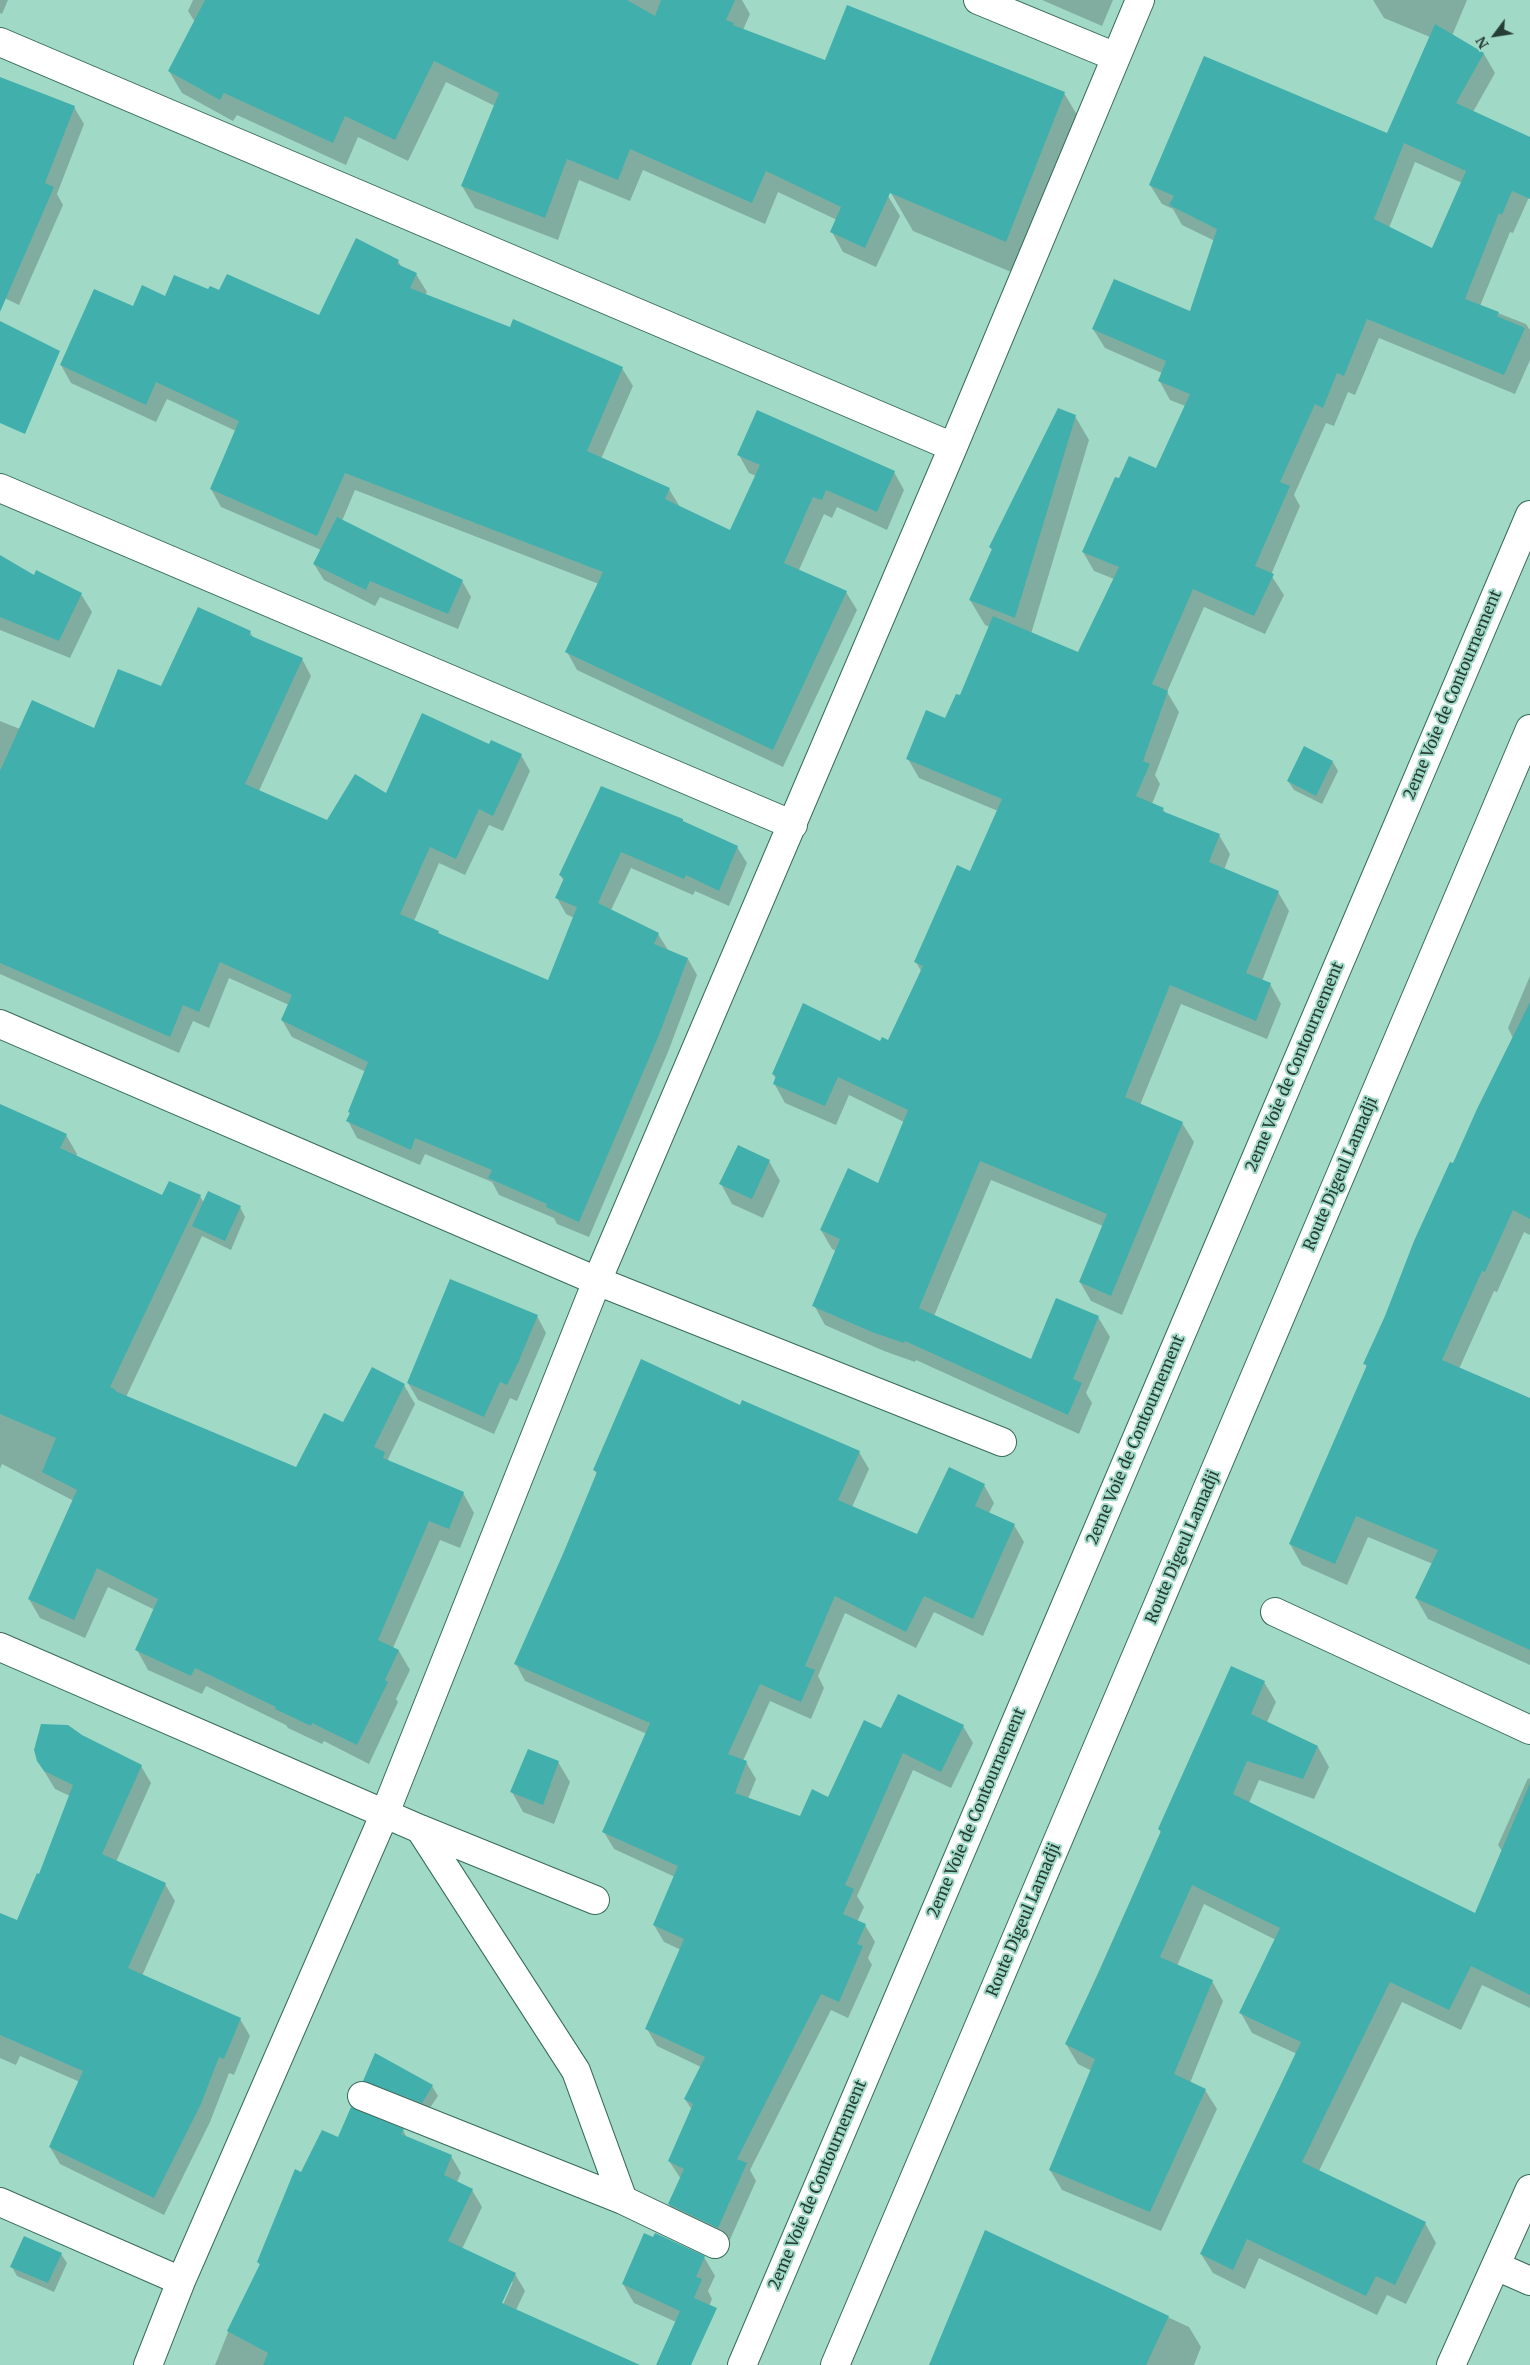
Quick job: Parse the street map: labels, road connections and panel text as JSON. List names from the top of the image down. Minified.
{"streets":{"street":["2eme Voie de Contournement","Route Digeul Lamadji"]},"north":"bottom left"}
